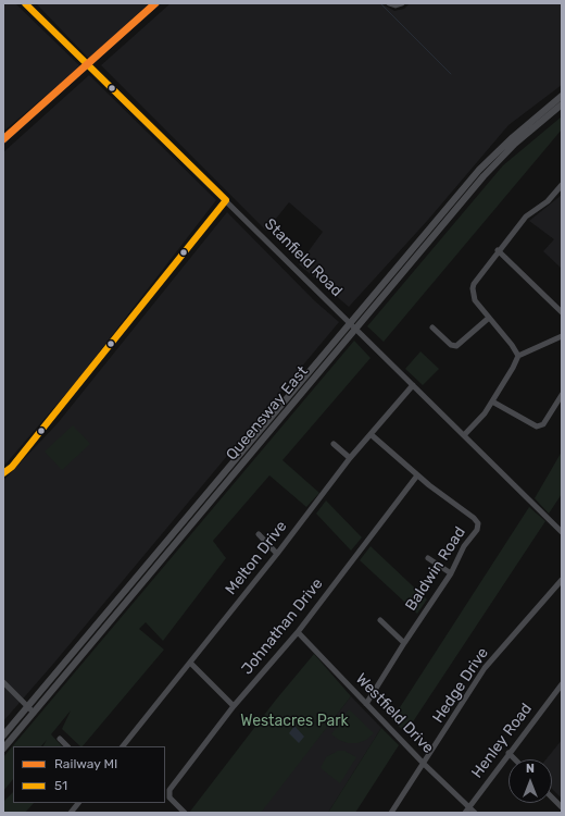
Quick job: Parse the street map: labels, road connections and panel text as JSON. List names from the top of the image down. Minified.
{"streets":{"main road":["Queensway East"],"street":["Stanfield Road","Melton Drive","Baldwin Road","Johnathan Drive","Hedge Drive","Westfield Drive","Henley Road"]},"crossings":[["Stanfield Road","Queensway East"],["Stanfield Road","Melton Drive"],["Melton Drive","Baldwin Road"],["Baldwin Road","Johnathan Drive"],["Baldwin Road","Westfield Drive"],["Johnathan Drive","Westfield Drive"],["Hedge Drive","Westfield Drive"],["Westfield Drive","Henley Road"]],"parks":["Westacres Park"],"lines":["rail line MI","transit line 51"],"legend":["Railway MI","51"],"north":"top"}
